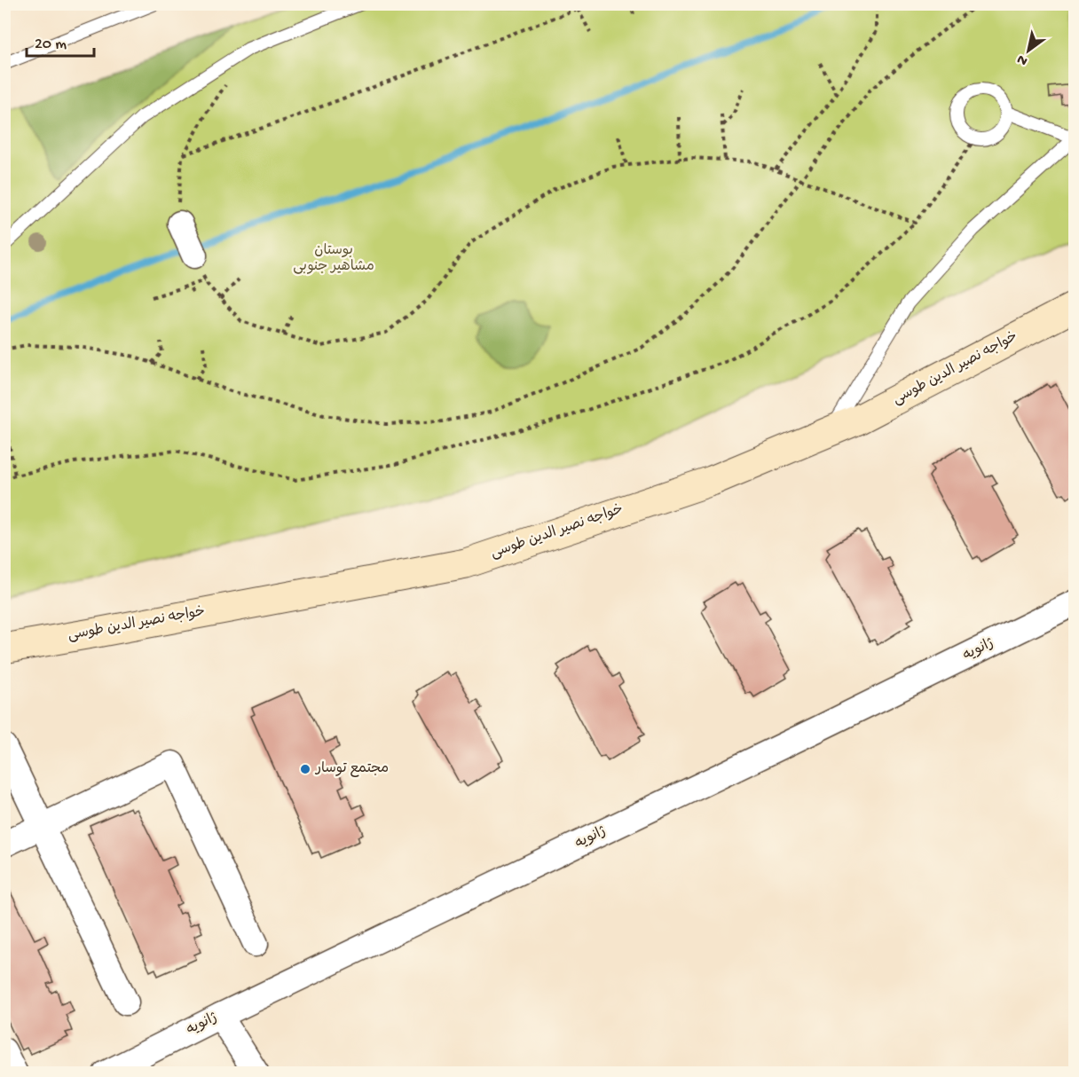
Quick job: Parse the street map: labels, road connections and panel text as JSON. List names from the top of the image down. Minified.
{"streets":{"street":["خواجه نصیر الدین طوسی","ژانویه"]},"parks":["بوستان مشاهیر جنوبی"],"places":["مجتمع توسار"],"scale_bar":"20 m","north":"bottom left"}
